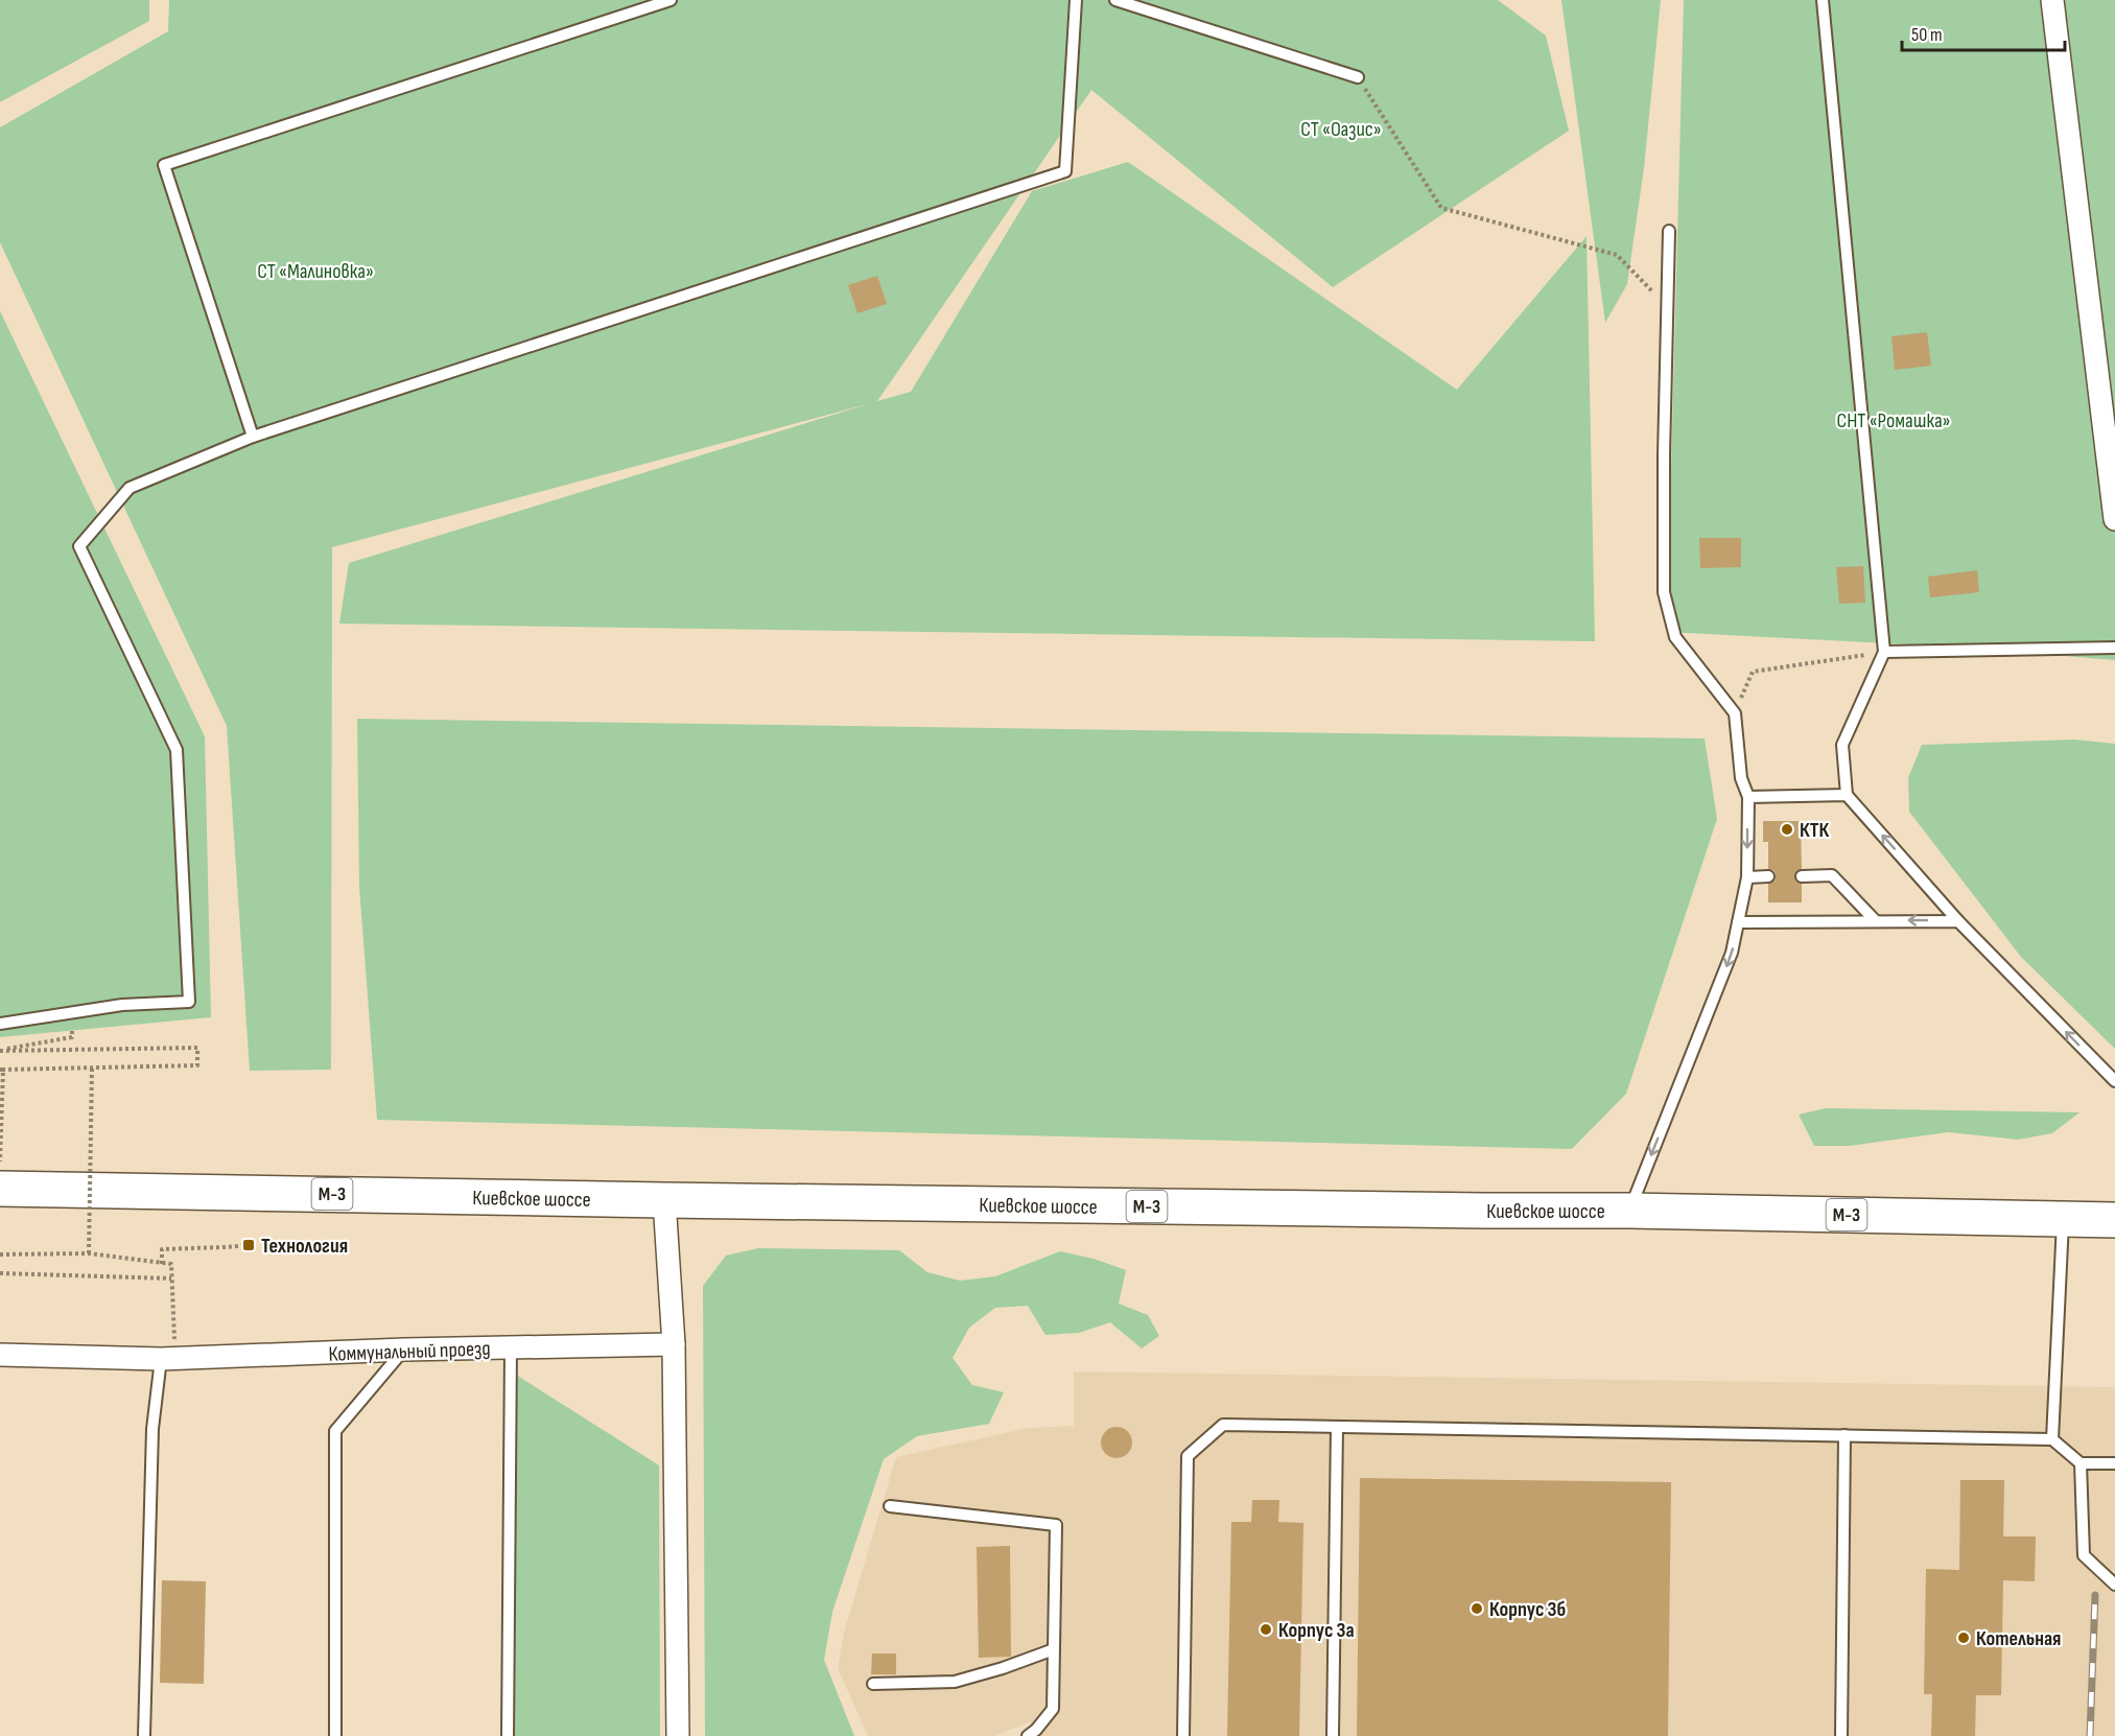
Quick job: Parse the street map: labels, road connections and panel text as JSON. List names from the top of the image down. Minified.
{"streets":{"highway":["М-3","Киевское шоссе"],"street":["Коммунальный проезд"]},"parks":["СТ «Оазис»","СТ «Малиновка»","СНТ «Ромашка»"],"places":{"other":["КТК","Корпус 3б","Корпус 3a","Котельная"],"transit":["Технология"]},"scale_bar":"50 m"}
